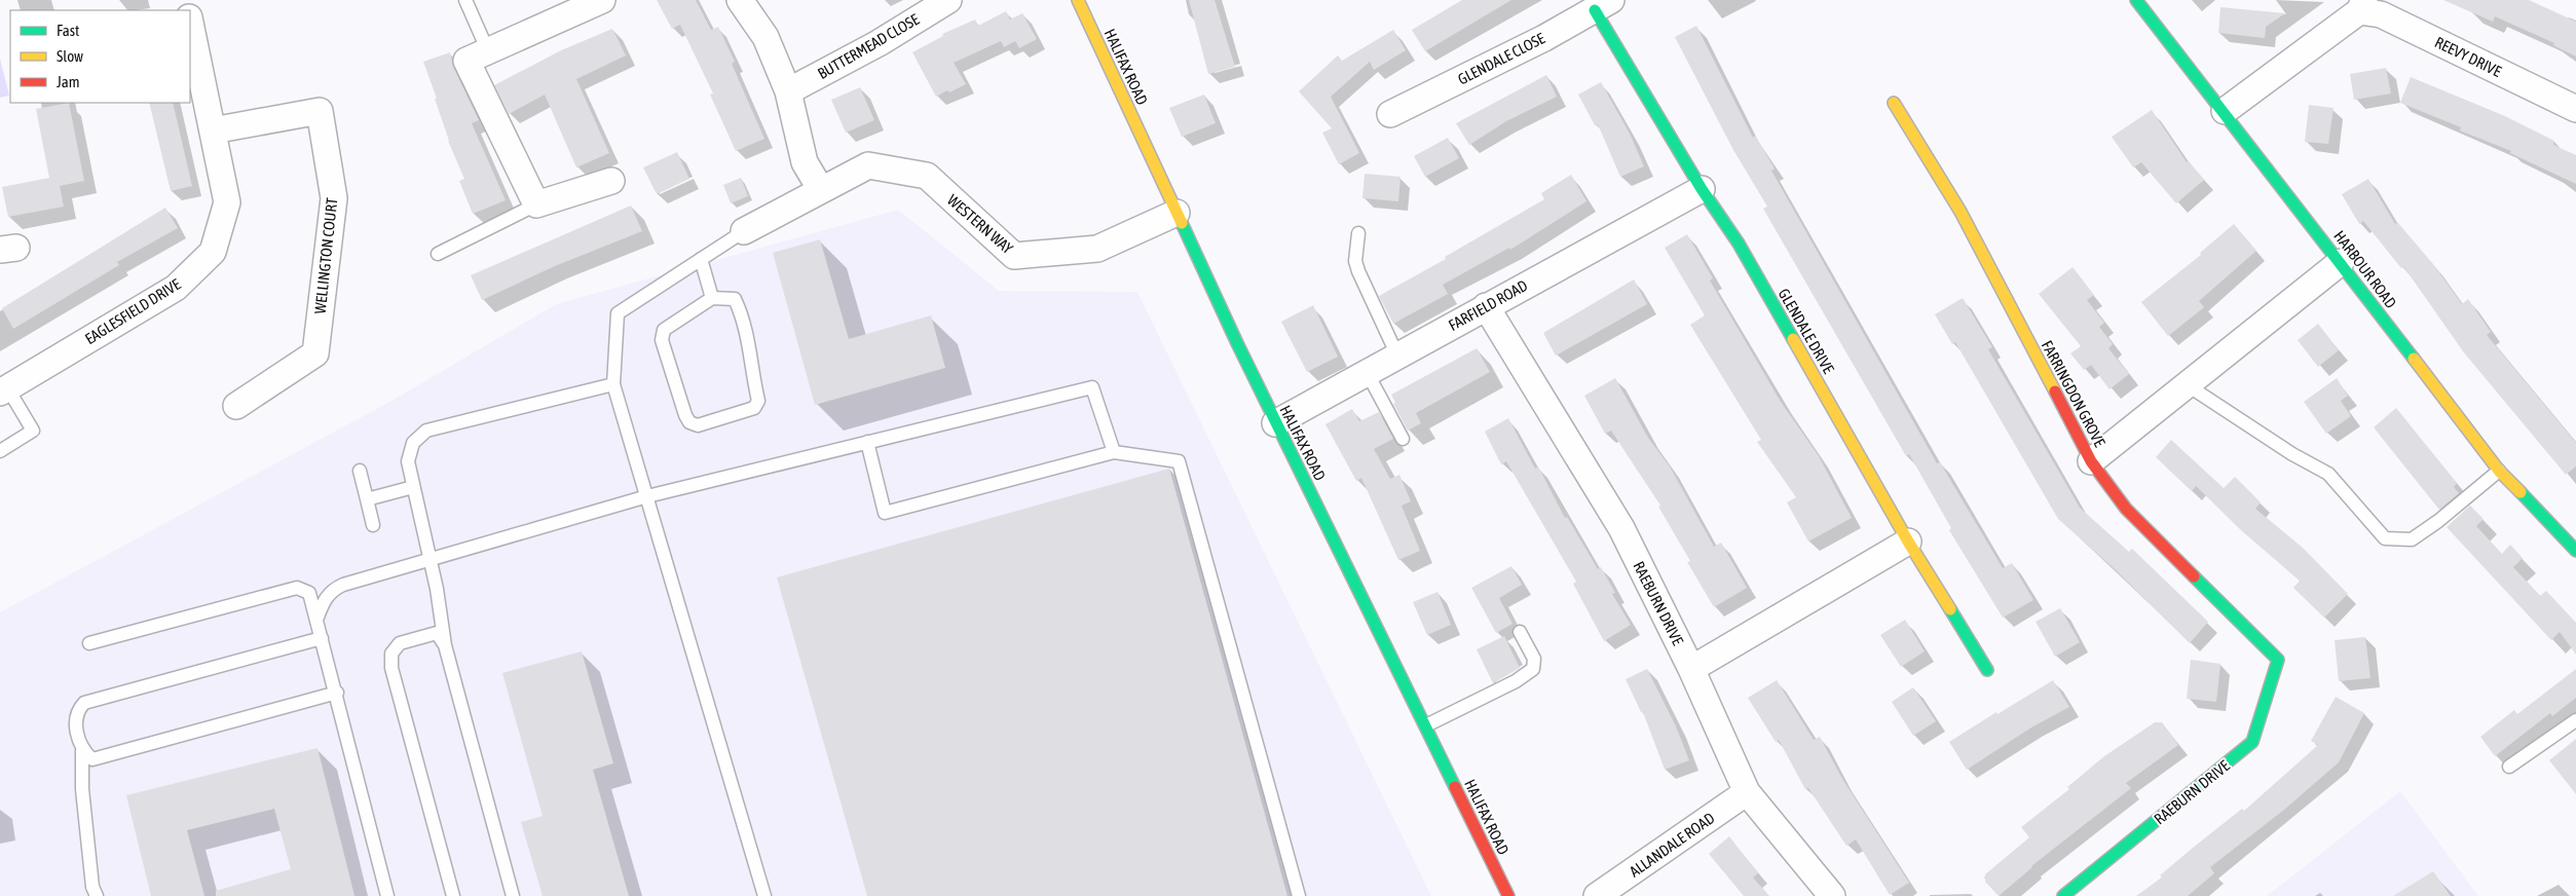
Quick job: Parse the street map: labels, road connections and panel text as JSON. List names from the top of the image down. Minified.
{"streets":{"main road":["HALIFAX ROAD","HARBOUR ROAD","GLENDALE DRIVE","FARRINGDON GROVE","RAEBURN DRIVE"],"street":["BUTTERMEAD CLOSE","REEVY DRIVE","GLENDALE CLOSE","WESTERN WAY","WELLINGTON COURT","FARFIELD ROAD","EAGLESFIELD DRIVE","ALLANDALE ROAD"]},"crossings":[["GLENDALE CLOSE","GLENDALE DRIVE"],["HALIFAX ROAD","WESTERN WAY"],["HALIFAX ROAD","FARFIELD ROAD"],["WELLINGTON COURT","EAGLESFIELD DRIVE"],["FARFIELD ROAD","GLENDALE DRIVE"],["FARFIELD ROAD","RAEBURN DRIVE"],["FARRINGDON GROVE","RAEBURN DRIVE"],["RAEBURN DRIVE","ALLANDALE ROAD"]],"legend":["Fast","Slow","Jam"]}
